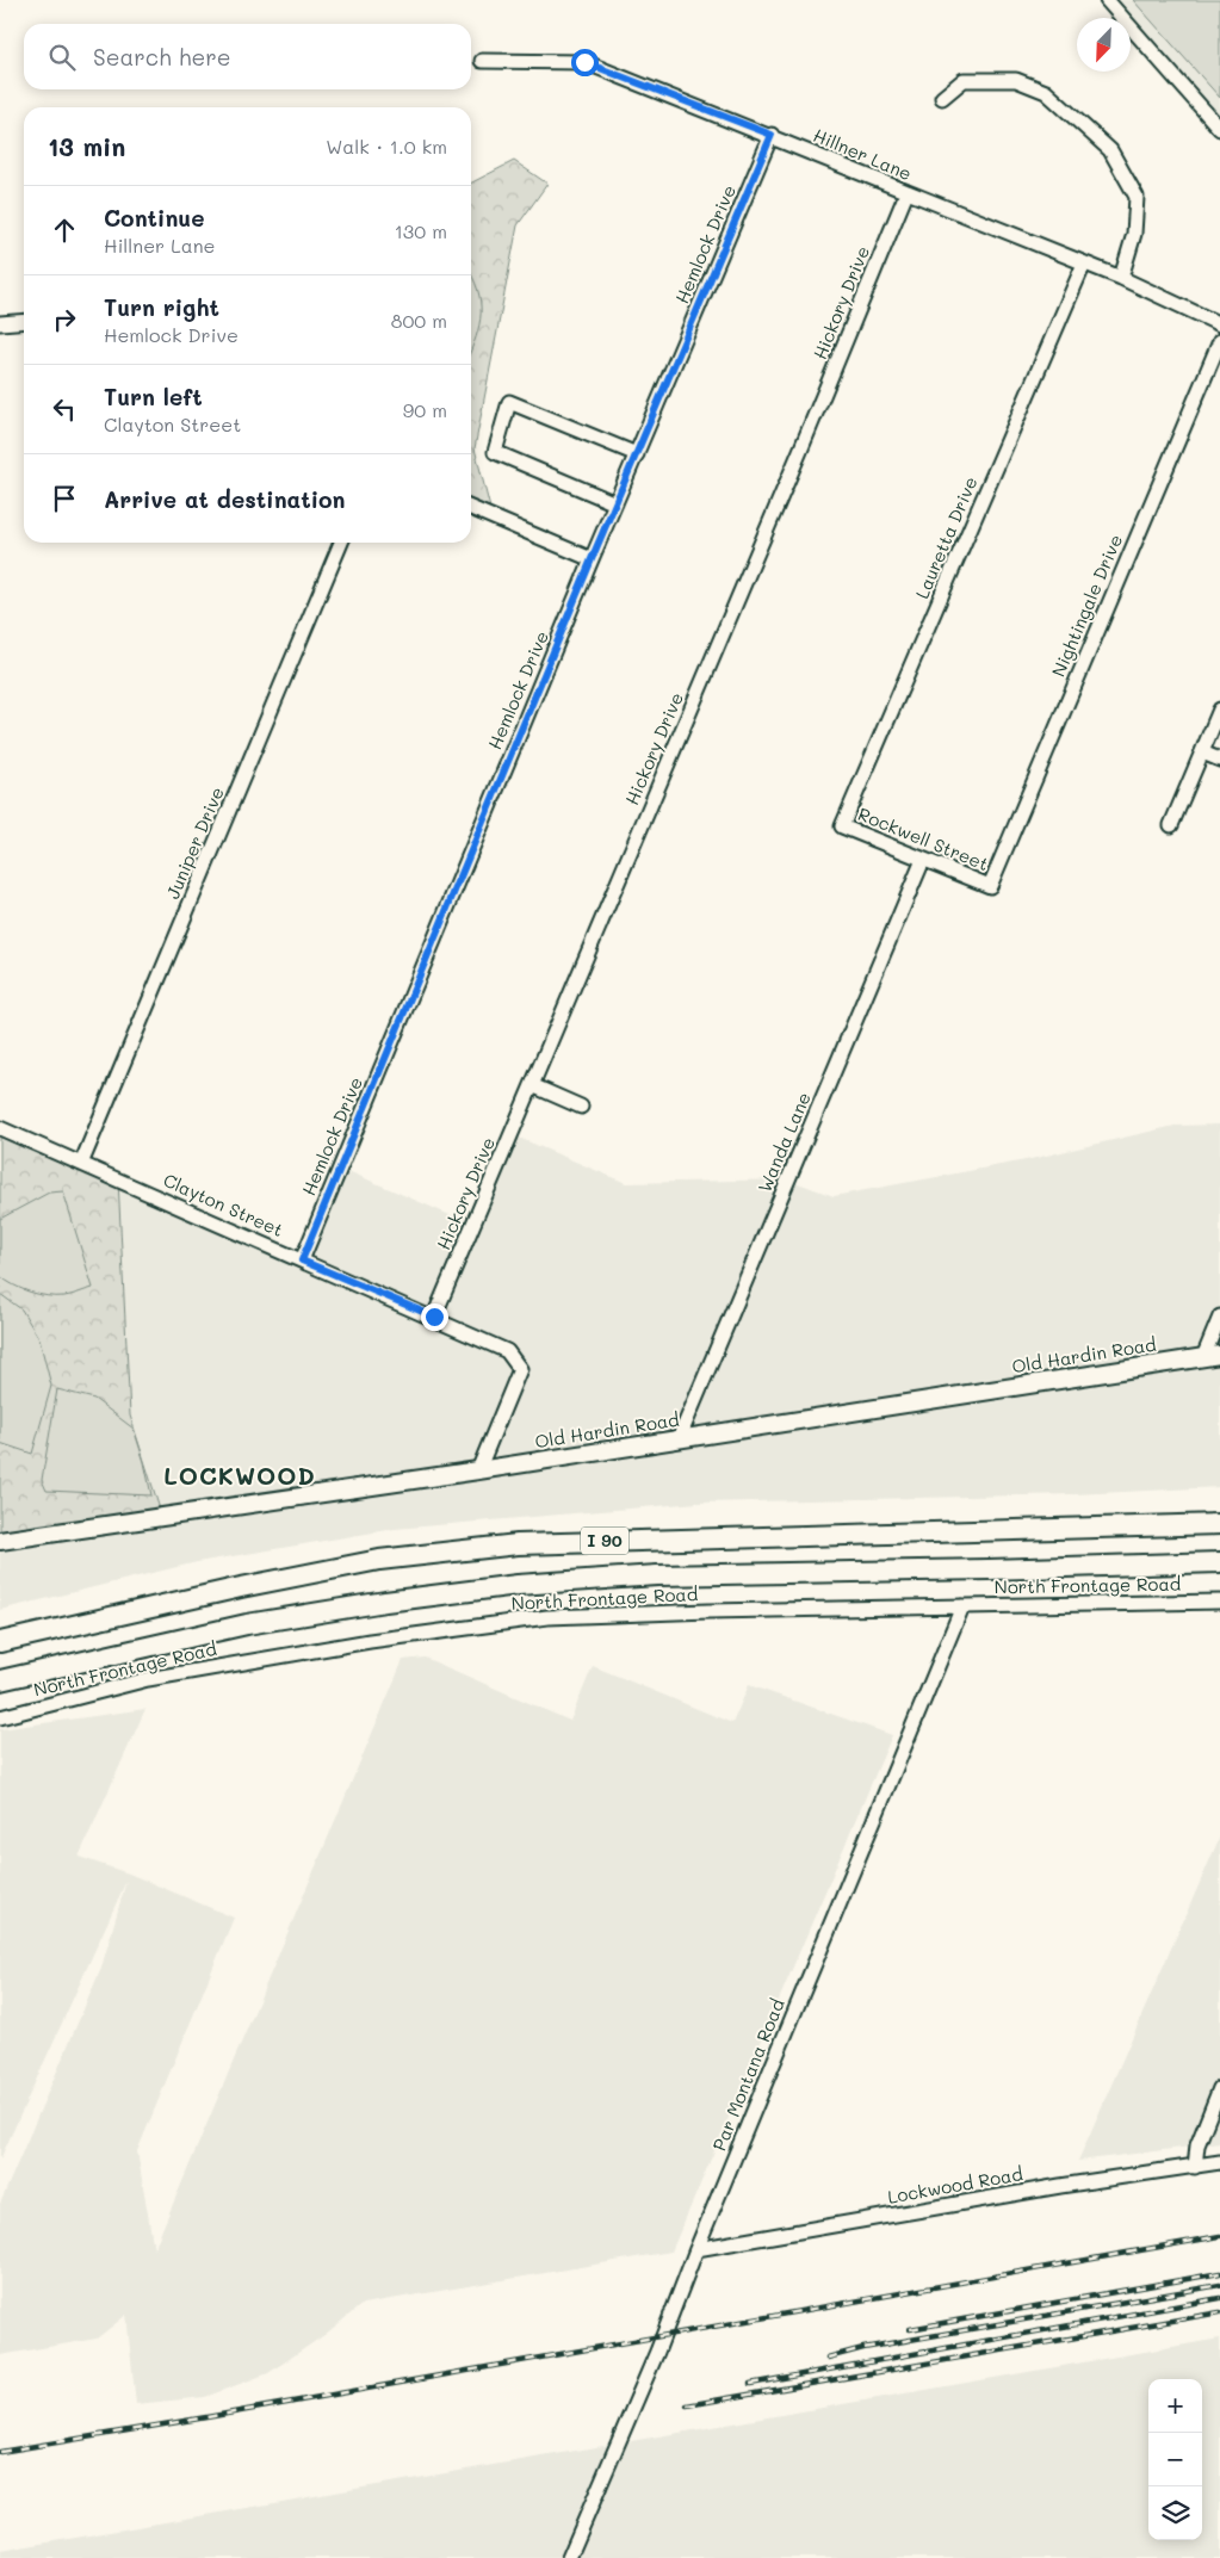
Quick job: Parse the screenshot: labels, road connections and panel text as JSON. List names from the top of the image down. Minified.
{"streets":{"highway":["I 90"],"main road":["Old Hardin Road"],"street":["Hillner Lane","Hemlock Drive","Hickory Drive","Lauretta Drive","Nightingale Drive","Rockwell Street","Juniper Drive","Wanda Lane","Clayton Street","North Frontage Road","Par Montana Road","Lockwood Road"]},"crossings":[["Hillner Lane","Hemlock Drive"],["Hillner Lane","Hickory Drive"],["Hillner Lane","Lauretta Drive"],["Hemlock Drive","Clayton Street"],["Hickory Drive","Clayton Street"],["Lauretta Drive","Rockwell Street"],["Nightingale Drive","Rockwell Street"],["Rockwell Street","Wanda Lane"],["Juniper Drive","Clayton Street"],["Wanda Lane","Old Hardin Road"],["Clayton Street","Old Hardin Road"],["North Frontage Road","Par Montana Road"],["Par Montana Road","Lockwood Road"]],"districts":["LOCKWOOD"],"north":"bottom left","page":{"search":"Search here","heading":["13 min","Walk · 1.0 km"],"list":[["Continue","Hillner Lane","130 m"],["Turn right","Hemlock Drive","800 m"],["Turn left","Clayton Street","90 m"],"Arrive at destination"],"map_buttons":["+","−"]}}
